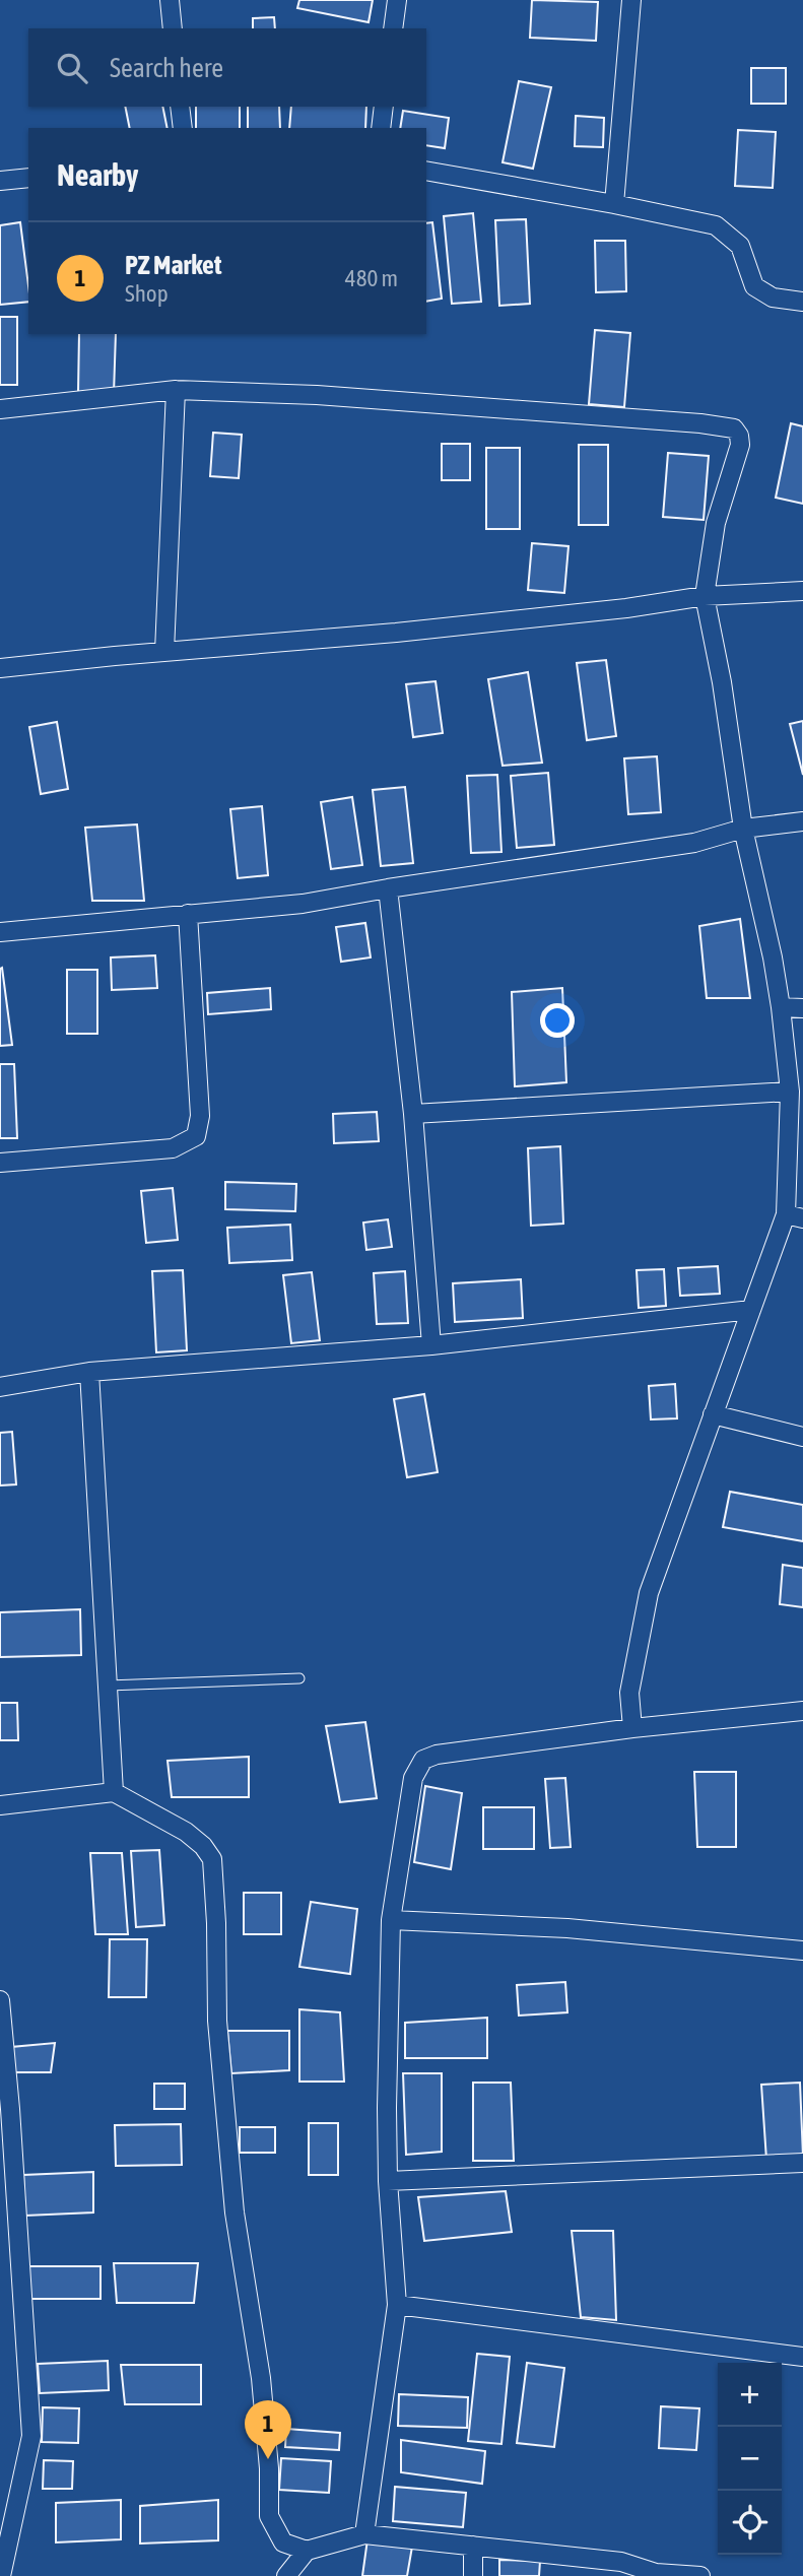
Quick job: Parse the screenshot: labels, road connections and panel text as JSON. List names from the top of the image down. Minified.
{"page":{"search":"Search here","heading":"Nearby","list":[{"mark":"1","name":"PZ Market","note":"Shop","value":"480 m"}],"map_buttons":["+","−"],"pins":"1"}}
